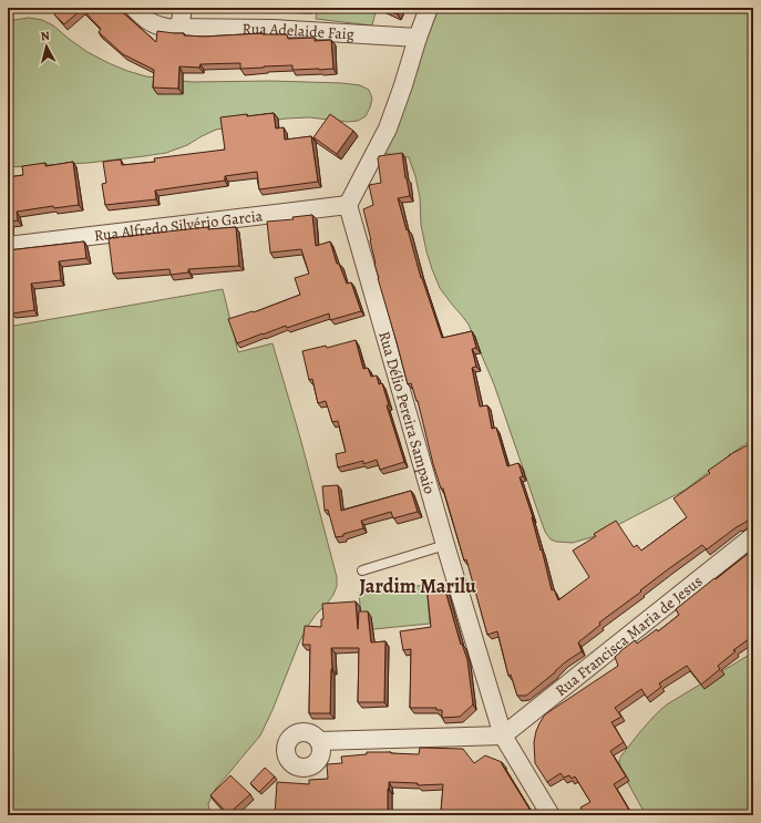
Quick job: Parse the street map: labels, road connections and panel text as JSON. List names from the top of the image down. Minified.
{"streets":{"street":["Rua Adelaide Faig","Rua Alfredo Silvério Garcia","Rua Délio Pereira Sampaio","Rua Francisca Maria de Jesus"]},"crossings":[["Rua Alfredo Silvério Garcia","Rua Délio Pereira Sampaio"],["Rua Délio Pereira Sampaio","Rua Francisca Maria de Jesus"]],"districts":["Jardim Marilu"],"north":"top"}
